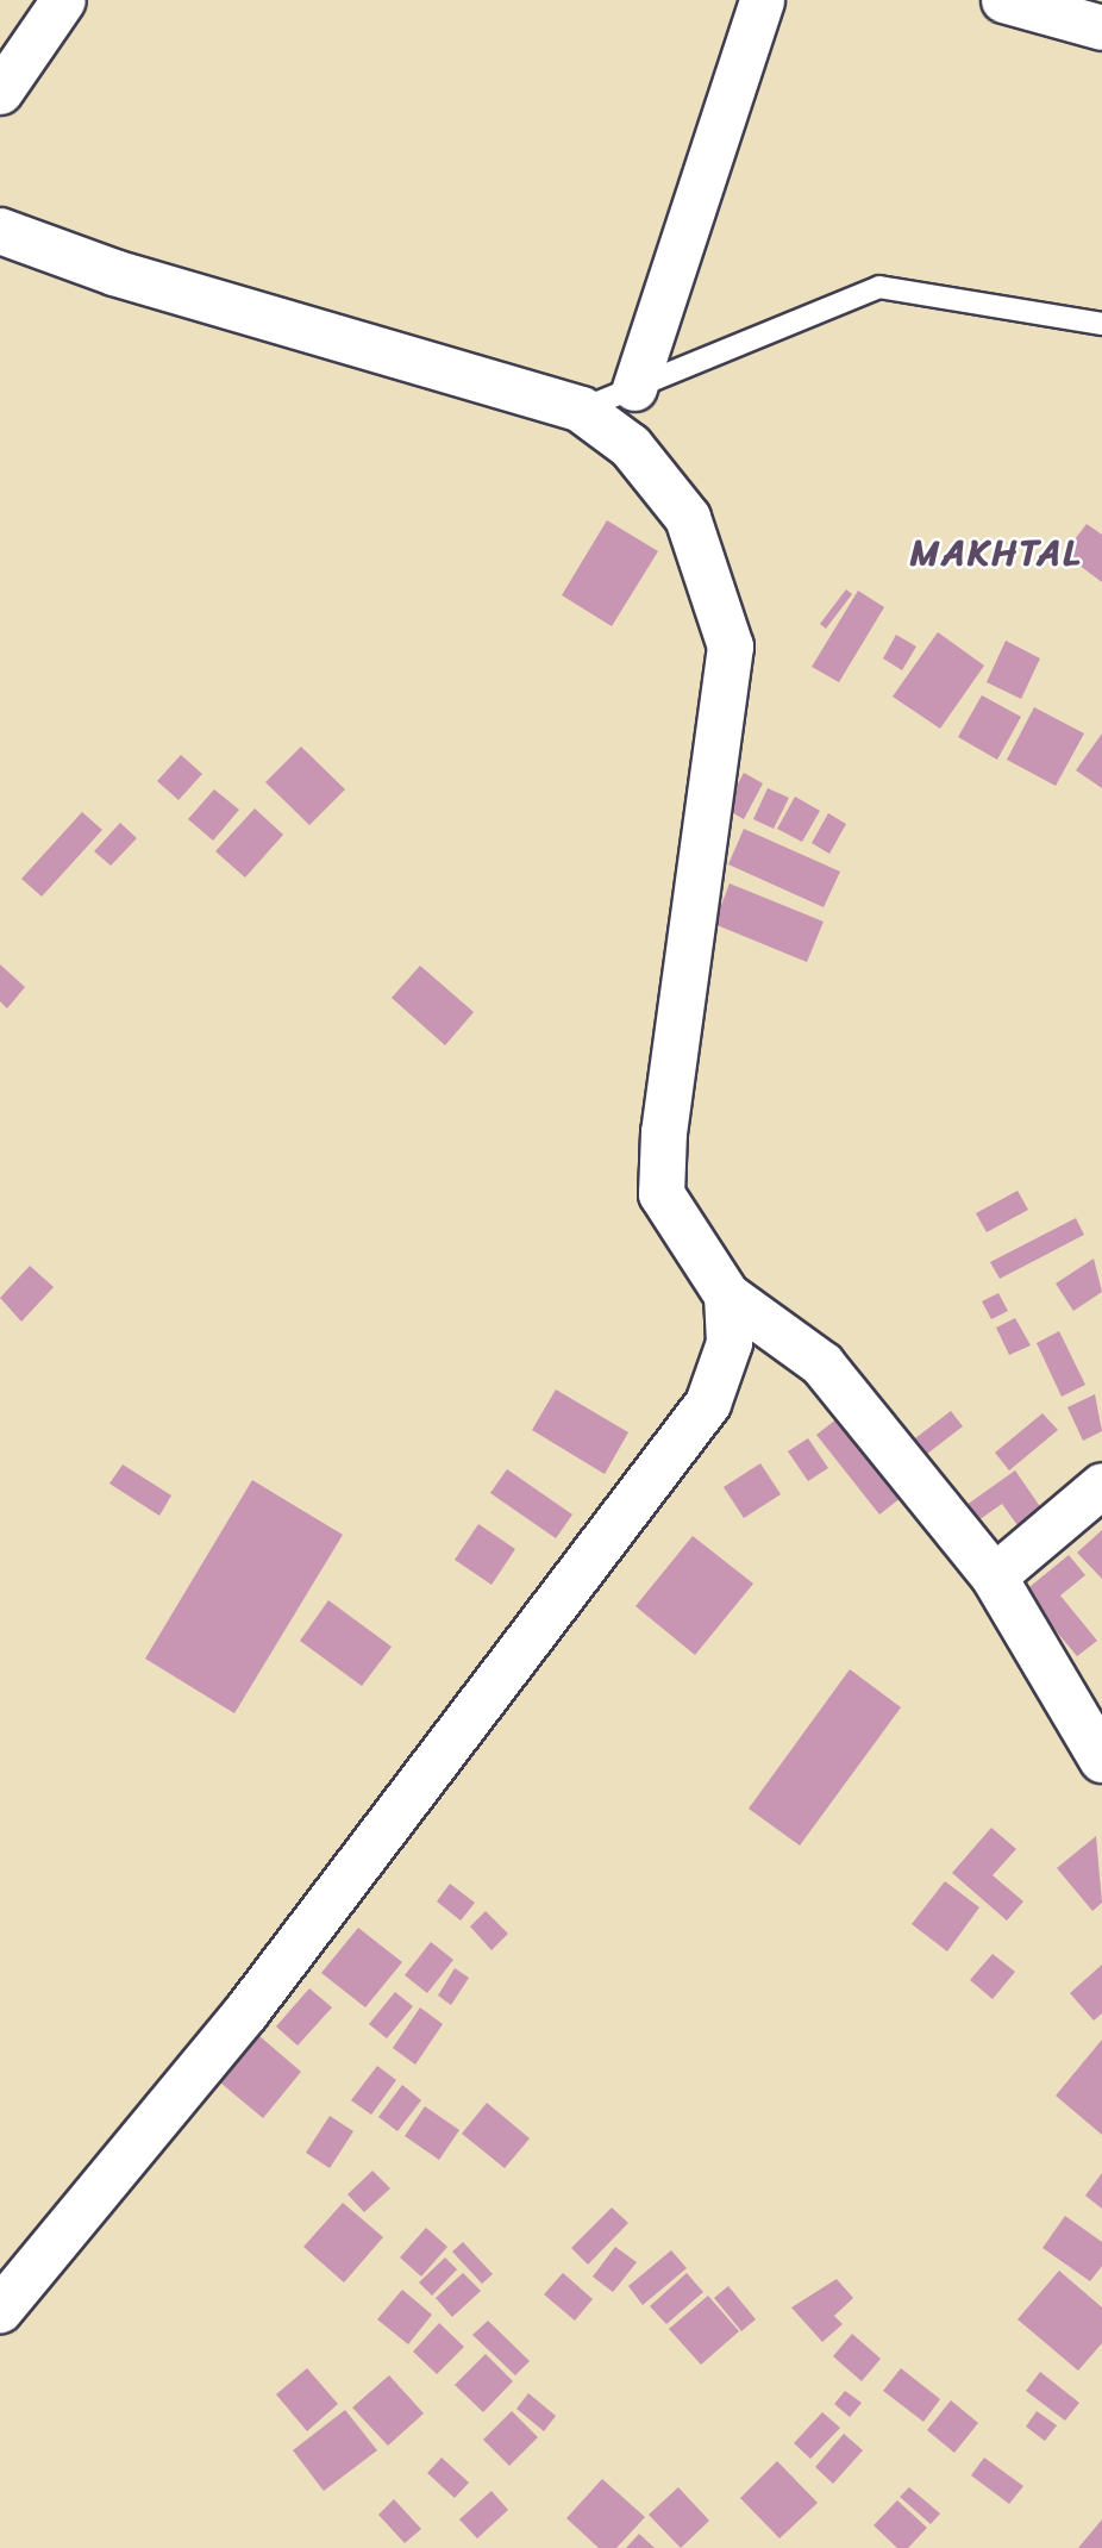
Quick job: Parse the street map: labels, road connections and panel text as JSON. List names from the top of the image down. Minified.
{"districts":["MAKHTAL"]}
